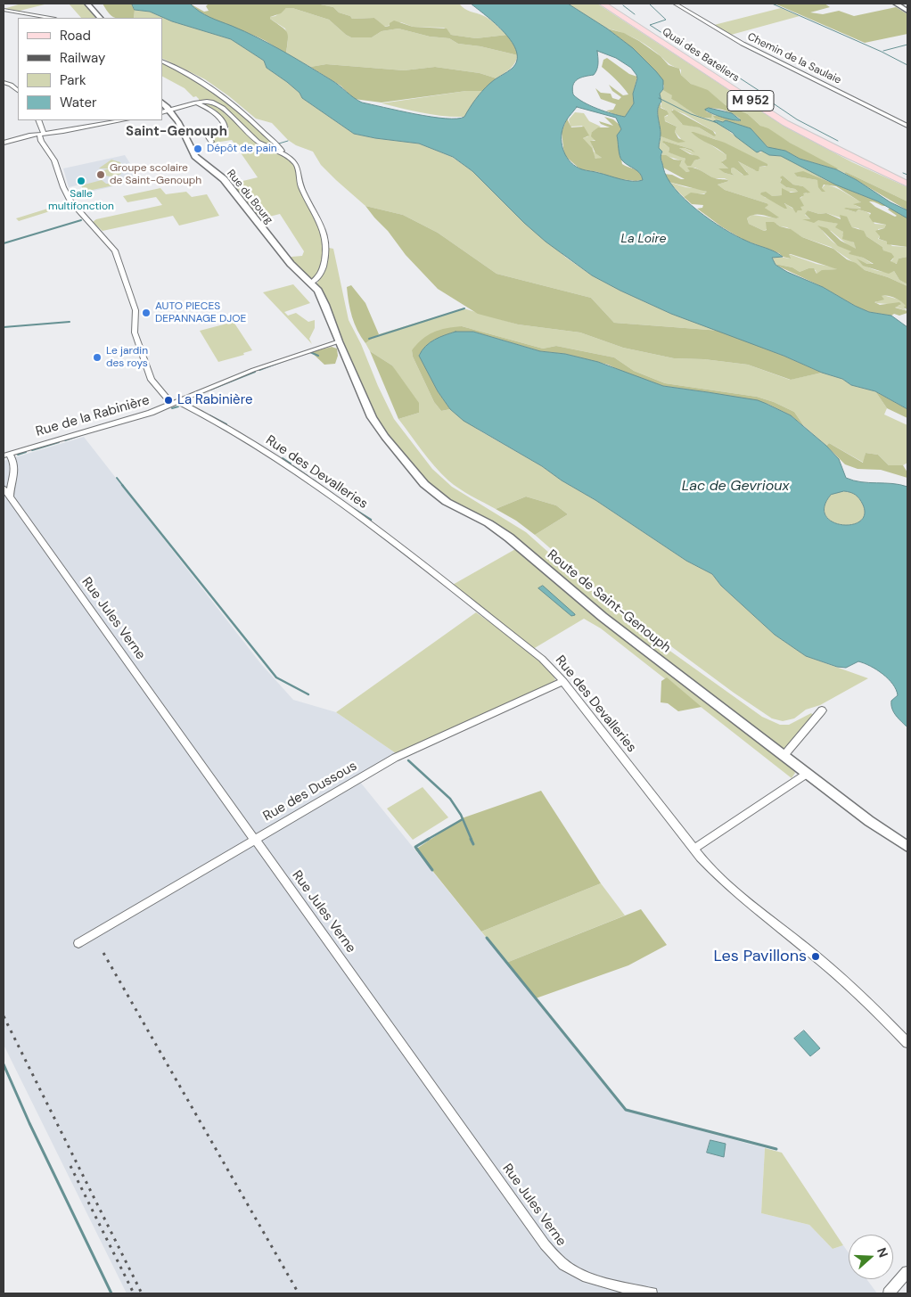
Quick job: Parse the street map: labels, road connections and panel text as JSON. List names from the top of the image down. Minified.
{"streets":{"main road":["Quai des Bateliers","M 952"],"street":["Chemin de la Saulaie","Rue du Bourg","Rue de la Rabinière","Rue des Devalleries","Route de Saint-Genouph","Rue Jules Verne","Rue des Dussous"]},"crossings":[["Rue du Bourg","Route de Saint-Genouph"],["Rue de la Rabinière","Rue des Devalleries"],["Rue de la Rabinière","Route de Saint-Genouph"],["Rue des Devalleries","Rue des Dussous"],["Rue Jules Verne","Rue des Dussous"]],"districts":["Saint-Genouph"],"water":["La Loire","Lac de Gevrioux"],"places":["Dépôt de pain","Groupe scolaire de Saint-Genouph","Salle multifonction","AUTO PIECES DEPANNAGE DJOE","Le jardin des roys","La Rabinière","Les Pavillons"],"legend":["Road","Railway","Park","Water"],"north":"right"}
